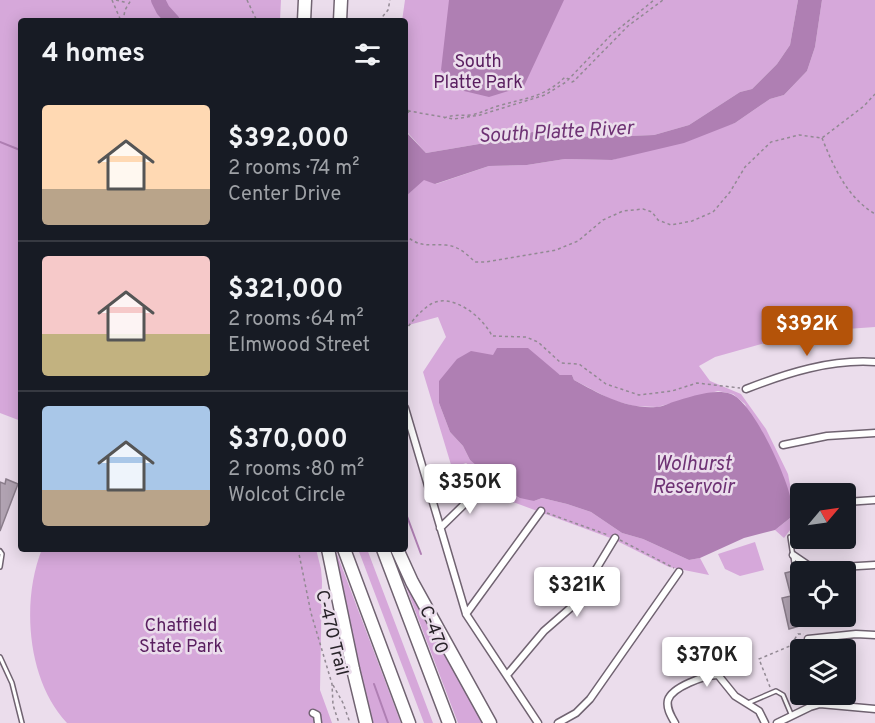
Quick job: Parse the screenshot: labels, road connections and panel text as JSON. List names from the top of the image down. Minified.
{"streets":{"highway":["C-470"],"path":["C-470 Trail"]},"water":["South Platte River","Wolhurst Reservoir"],"parks":["South Platte Park","Chatfield State Park"],"north":"top right","page":{"heading":"4 homes","list":[{"name":"$392,000","note":"2 rooms · 74 m² · Center Drive"},{"name":"$321,000","note":"2 rooms · 64 m² · Elmwood Street"},{"name":"$370,000","note":"2 rooms · 80 m² · Wolcot Circle"}],"price":["$392K","$350K","$321K","$370K"]}}
